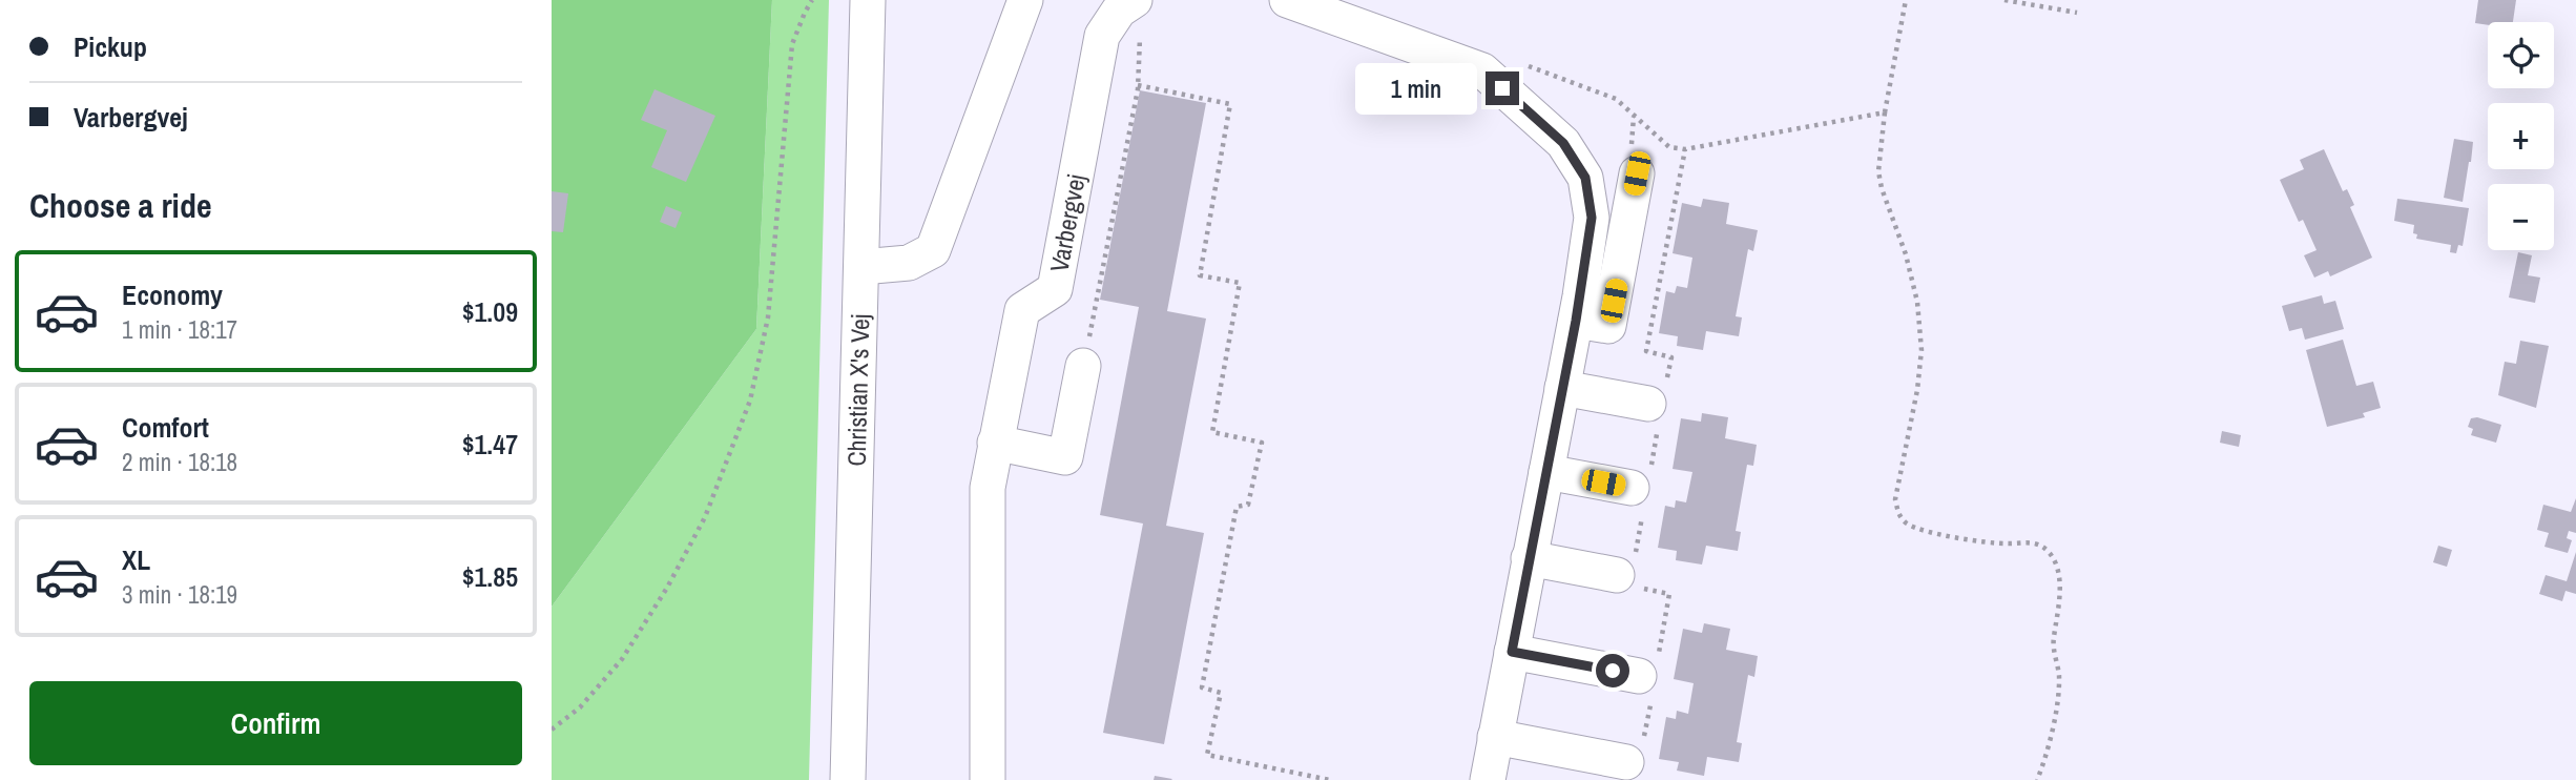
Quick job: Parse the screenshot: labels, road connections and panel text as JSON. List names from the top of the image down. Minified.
{"streets":{"street":["Varbergvej","Christian X's Vej"]},"page":{"banner":["Pickup","Varbergvej"],"map_buttons":["+","−"],"bubble":"1 min","heading":"Choose a ride","list":[{"name":"Economy","note":"1 min · 18:17","value":"$1.09"},{"name":"Comfort","note":"2 min · 18:18","value":"$1.47"},{"name":"XL","note":"3 min · 18:19","value":"$1.85"}],"buttons":"Confirm"}}
